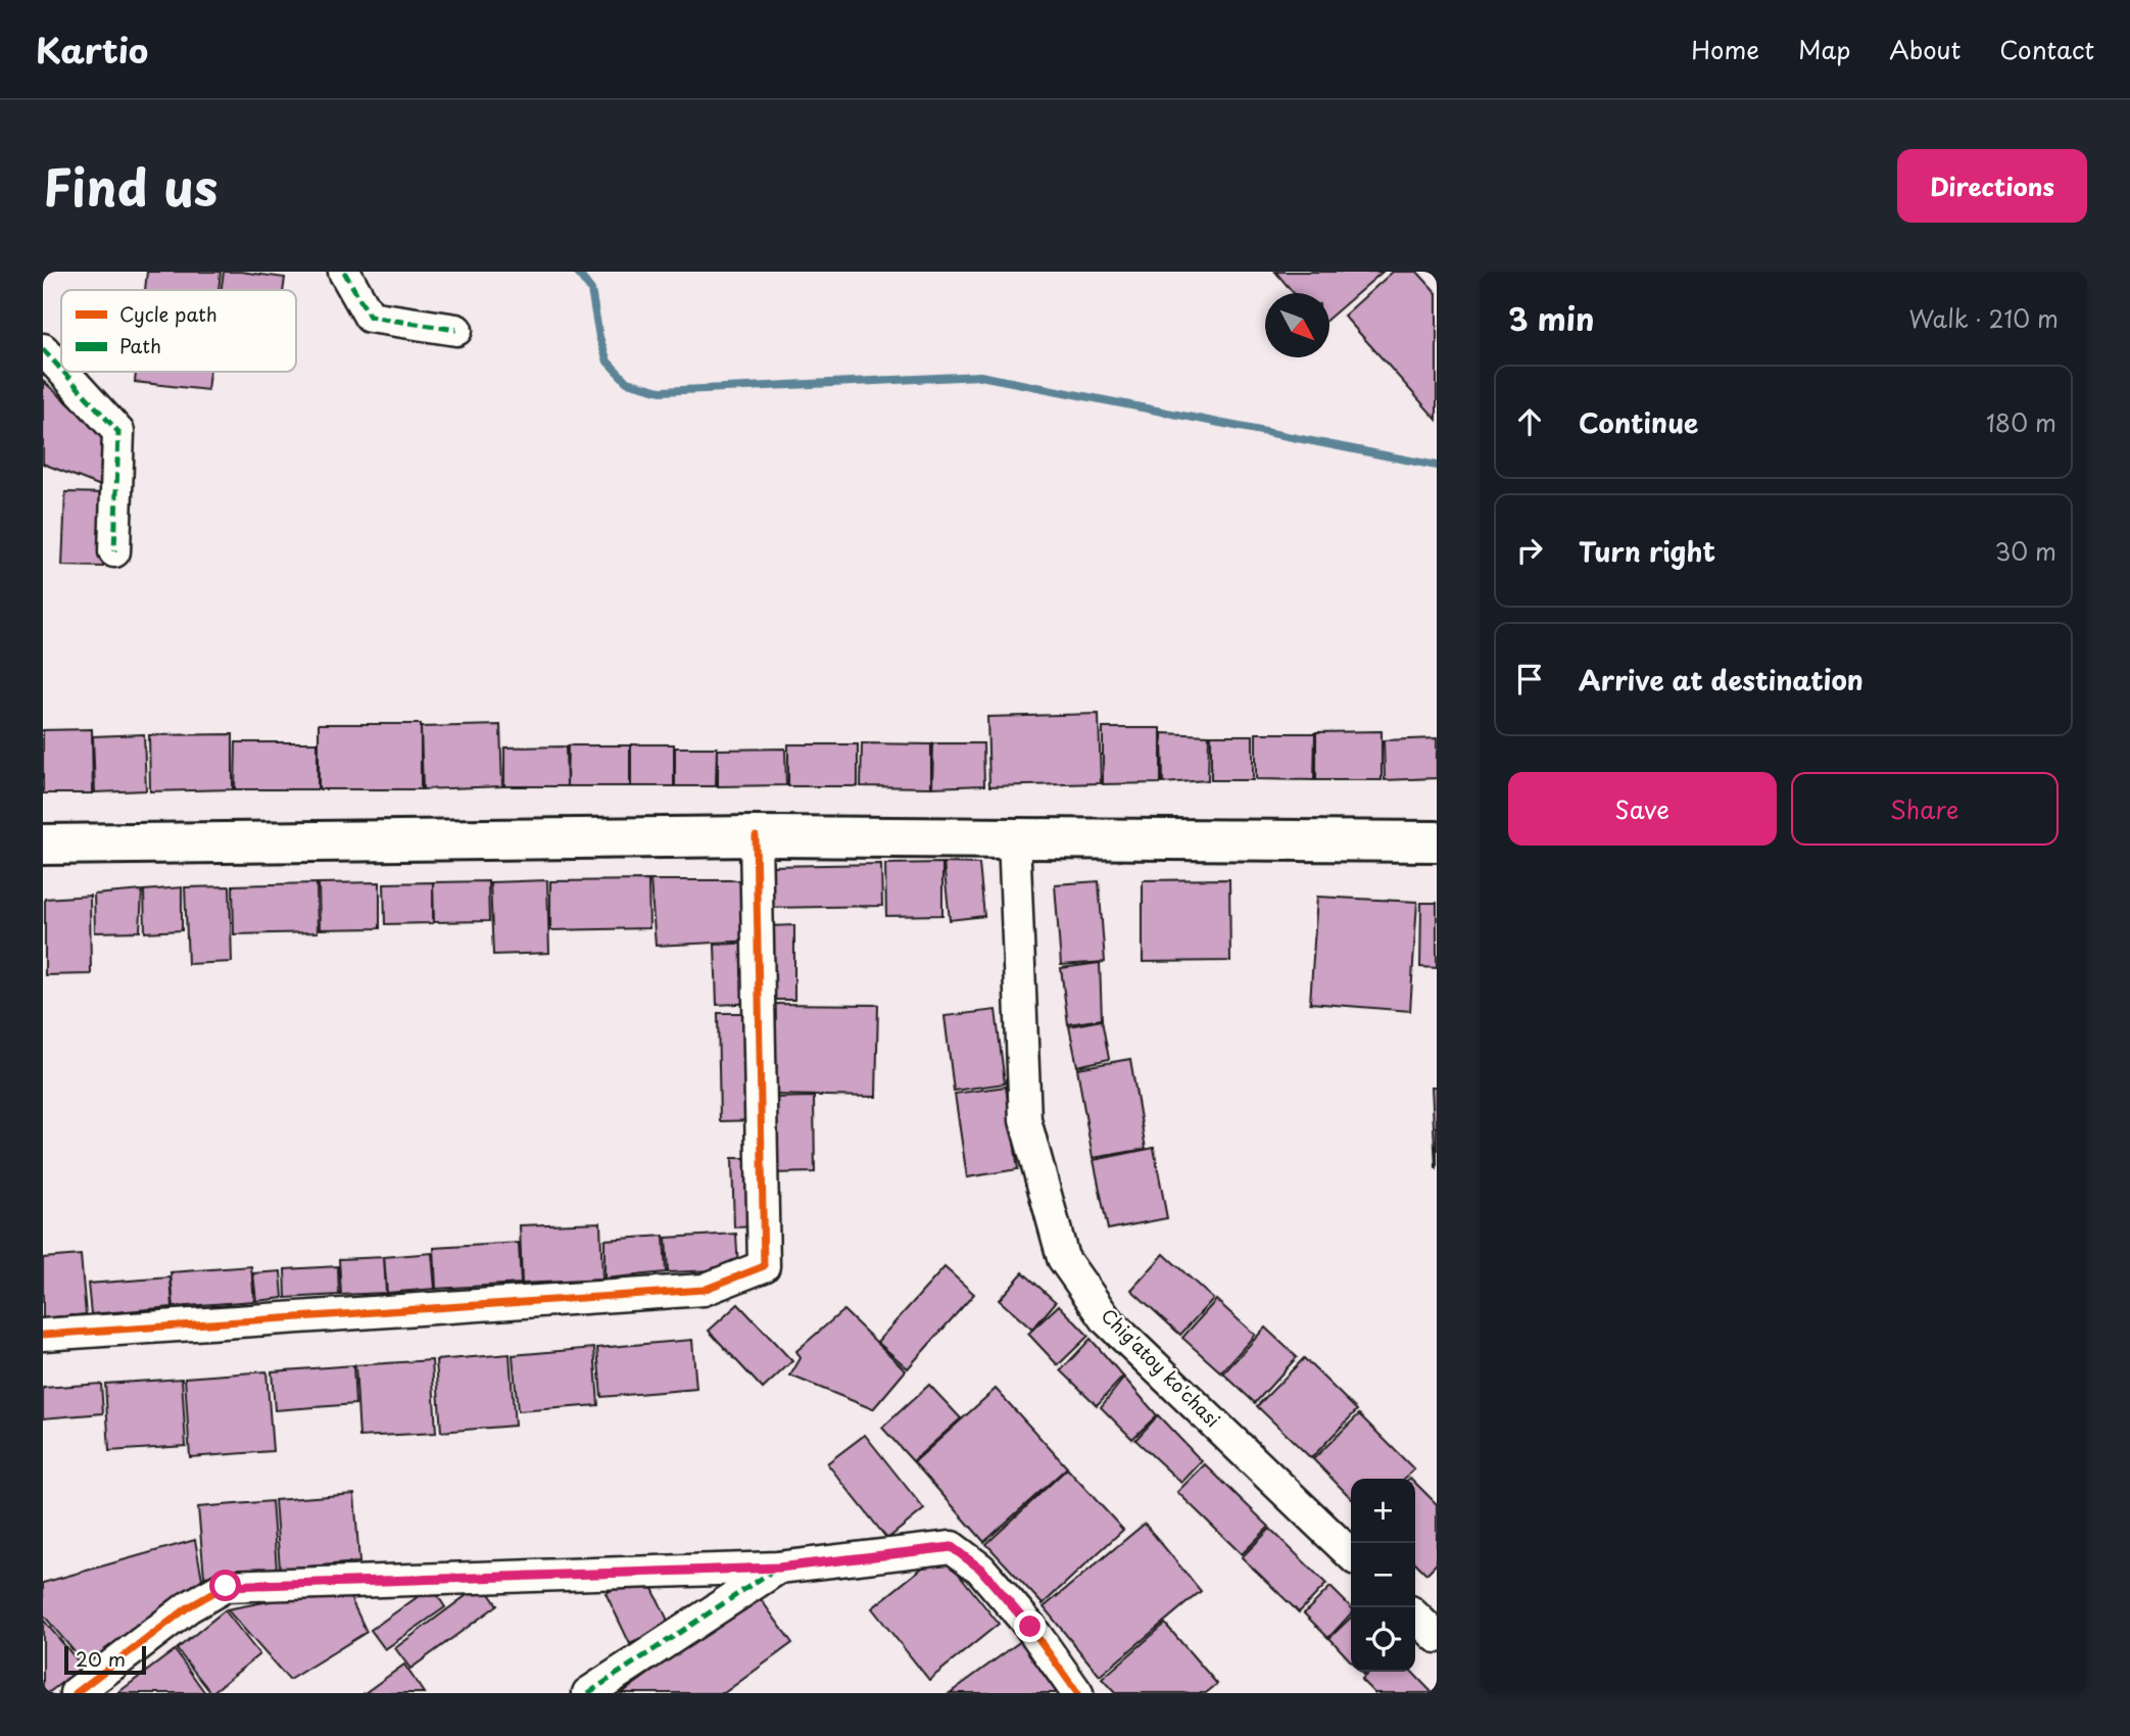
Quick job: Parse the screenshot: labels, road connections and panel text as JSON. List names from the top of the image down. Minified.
{"streets":{"street":["Chig'atoy ko'chasi"]},"legend":["Cycle path","Path"],"scale_bar":"20 m","north":"bottom right","page":{"header":"Kartio","nav":["Home","Map","About","Contact"],"title":"Find us","buttons":["Directions",["Save","Share"]],"heading":["3 min","Walk · 210 m"],"list":[["Continue","180 m"],["Turn right","30 m"],"Arrive at destination"],"map_buttons":["+","−"],"scale":"20 m"}}
